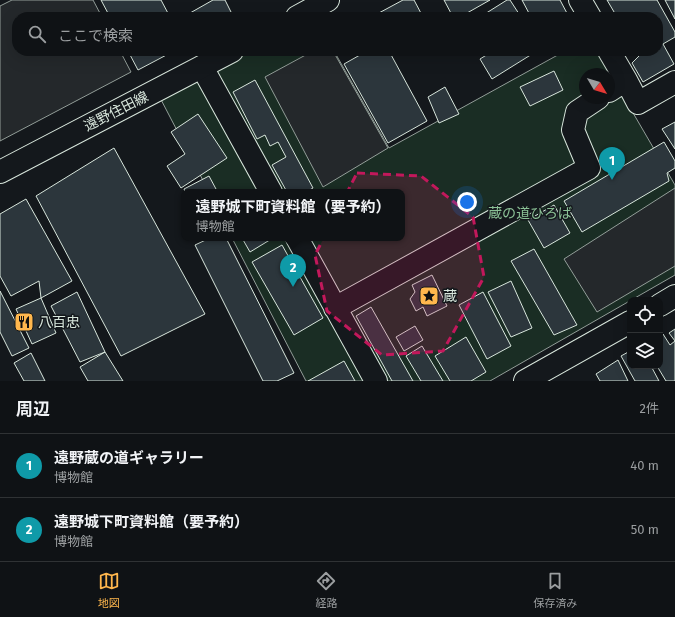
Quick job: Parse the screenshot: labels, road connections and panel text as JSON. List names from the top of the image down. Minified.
{"streets":{"street":["遠野住田線"]},"parks":["蔵の道ひろば"],"places":{"place":["蔵"],"restaurant":["八百忠"]},"north":"bottom right","page":{"search":"ここで検索","pins":["1","2"],"popup":["遠野城下町資料館（要予約）","博物館"],"heading":["周辺","2件"],"list":[{"mark":"1","name":"遠野蔵の道ギャラリー","note":"博物館","value":"40 m"},{"mark":"2","name":"遠野城下町資料館（要予約）","note":"博物館","value":"50 m"}],"nav":["地図","経路","保存済み"]}}
